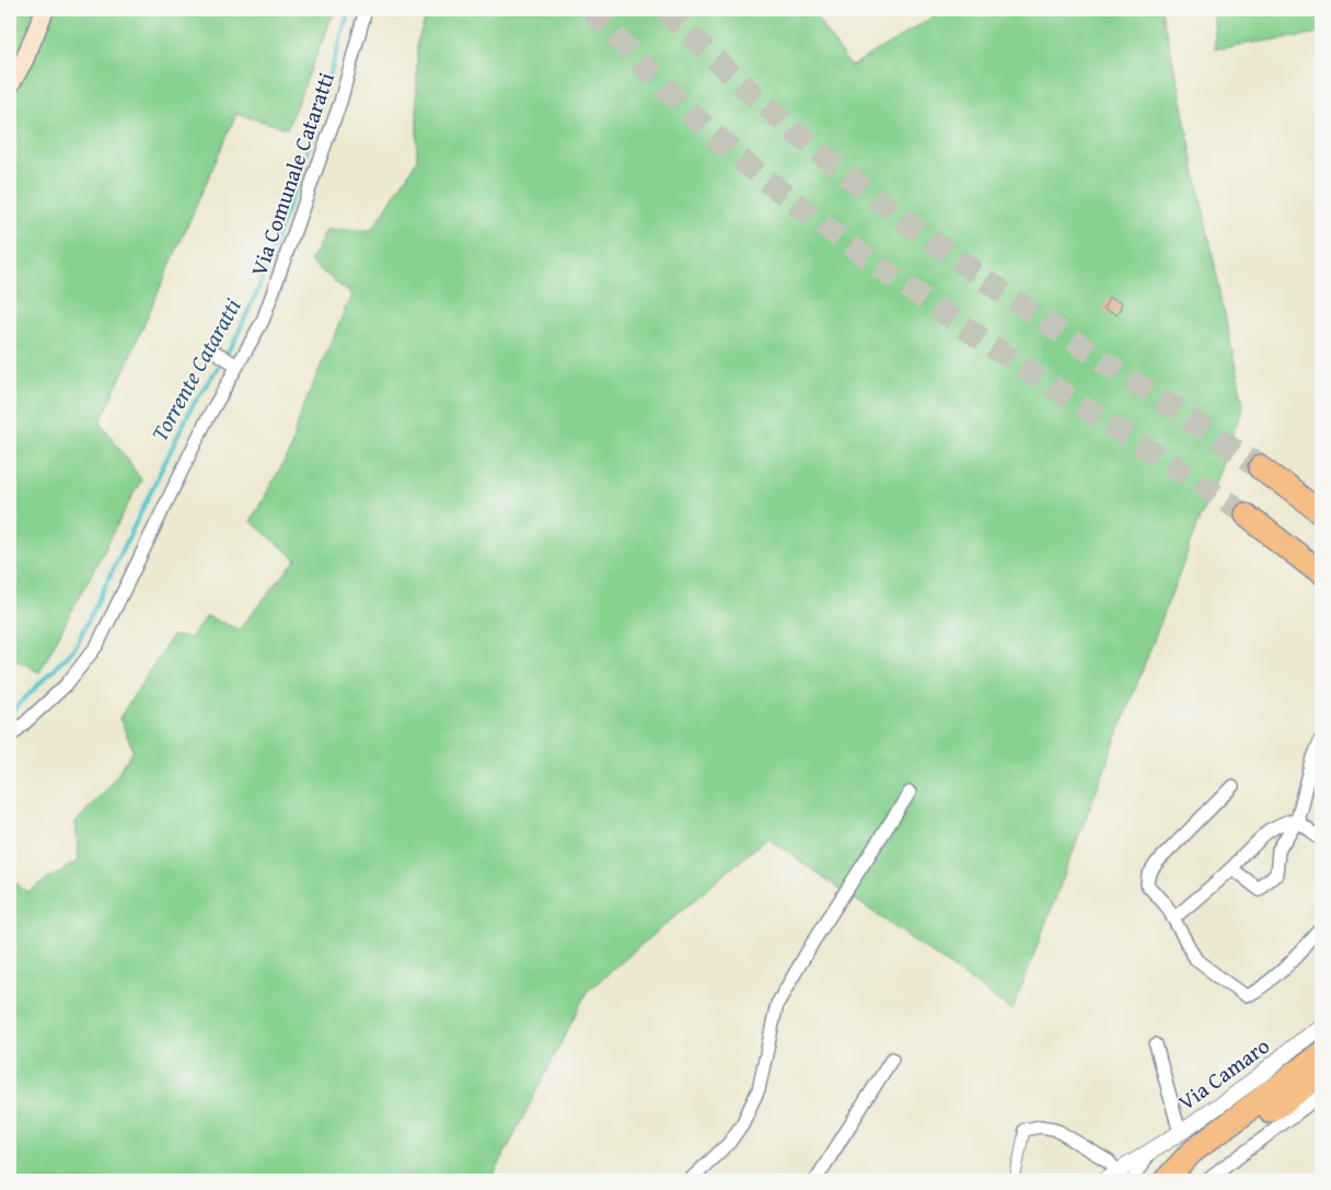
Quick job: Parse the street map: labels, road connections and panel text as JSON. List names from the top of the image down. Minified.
{"streets":{"street":["Via Comunale Cataratti","Via Camaro"]},"water":["Torrente Cataratti"]}
